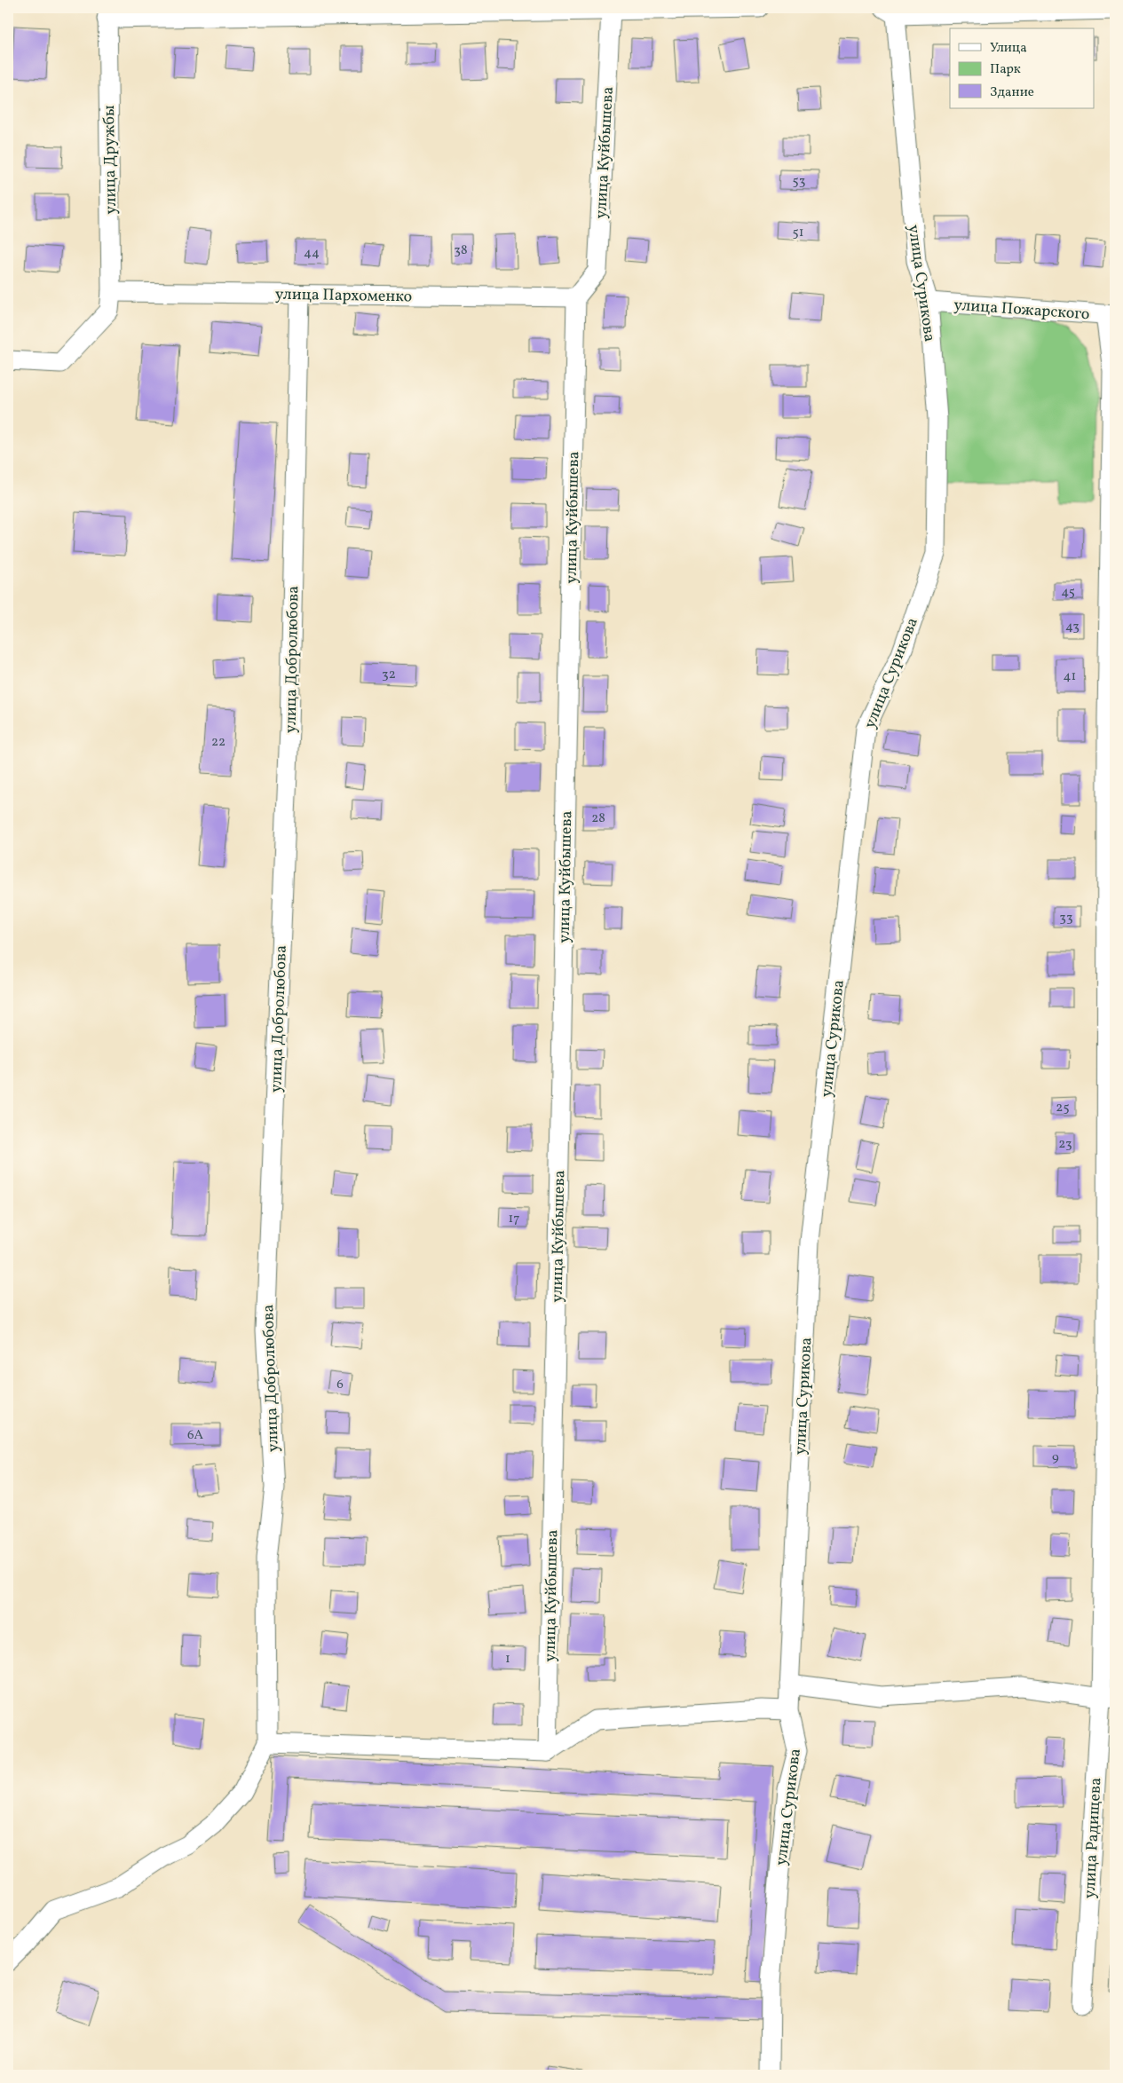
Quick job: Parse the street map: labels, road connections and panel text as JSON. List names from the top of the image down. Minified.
{"streets":{"street":["улица Куйбышева","улица Дружбы","улица Сурикова","улица Пархоменко","улица Пожарского","улица Добролюбова","улица Радищева"]},"crossings":[["улица Куйбышева","улица Пархоменко"],["улица Дружбы","улица Пархоменко"],["улица Сурикова","улица Пожарского"],["улица Пархоменко","улица Добролюбова"],["улица Пожарского","улица Радищева"]],"house_numbers":["53","51","38","44","45","43","32","41","22","28","33","25","23","17","6","6А","9","1"],"legend":["Улица","Парк","Здание"]}
